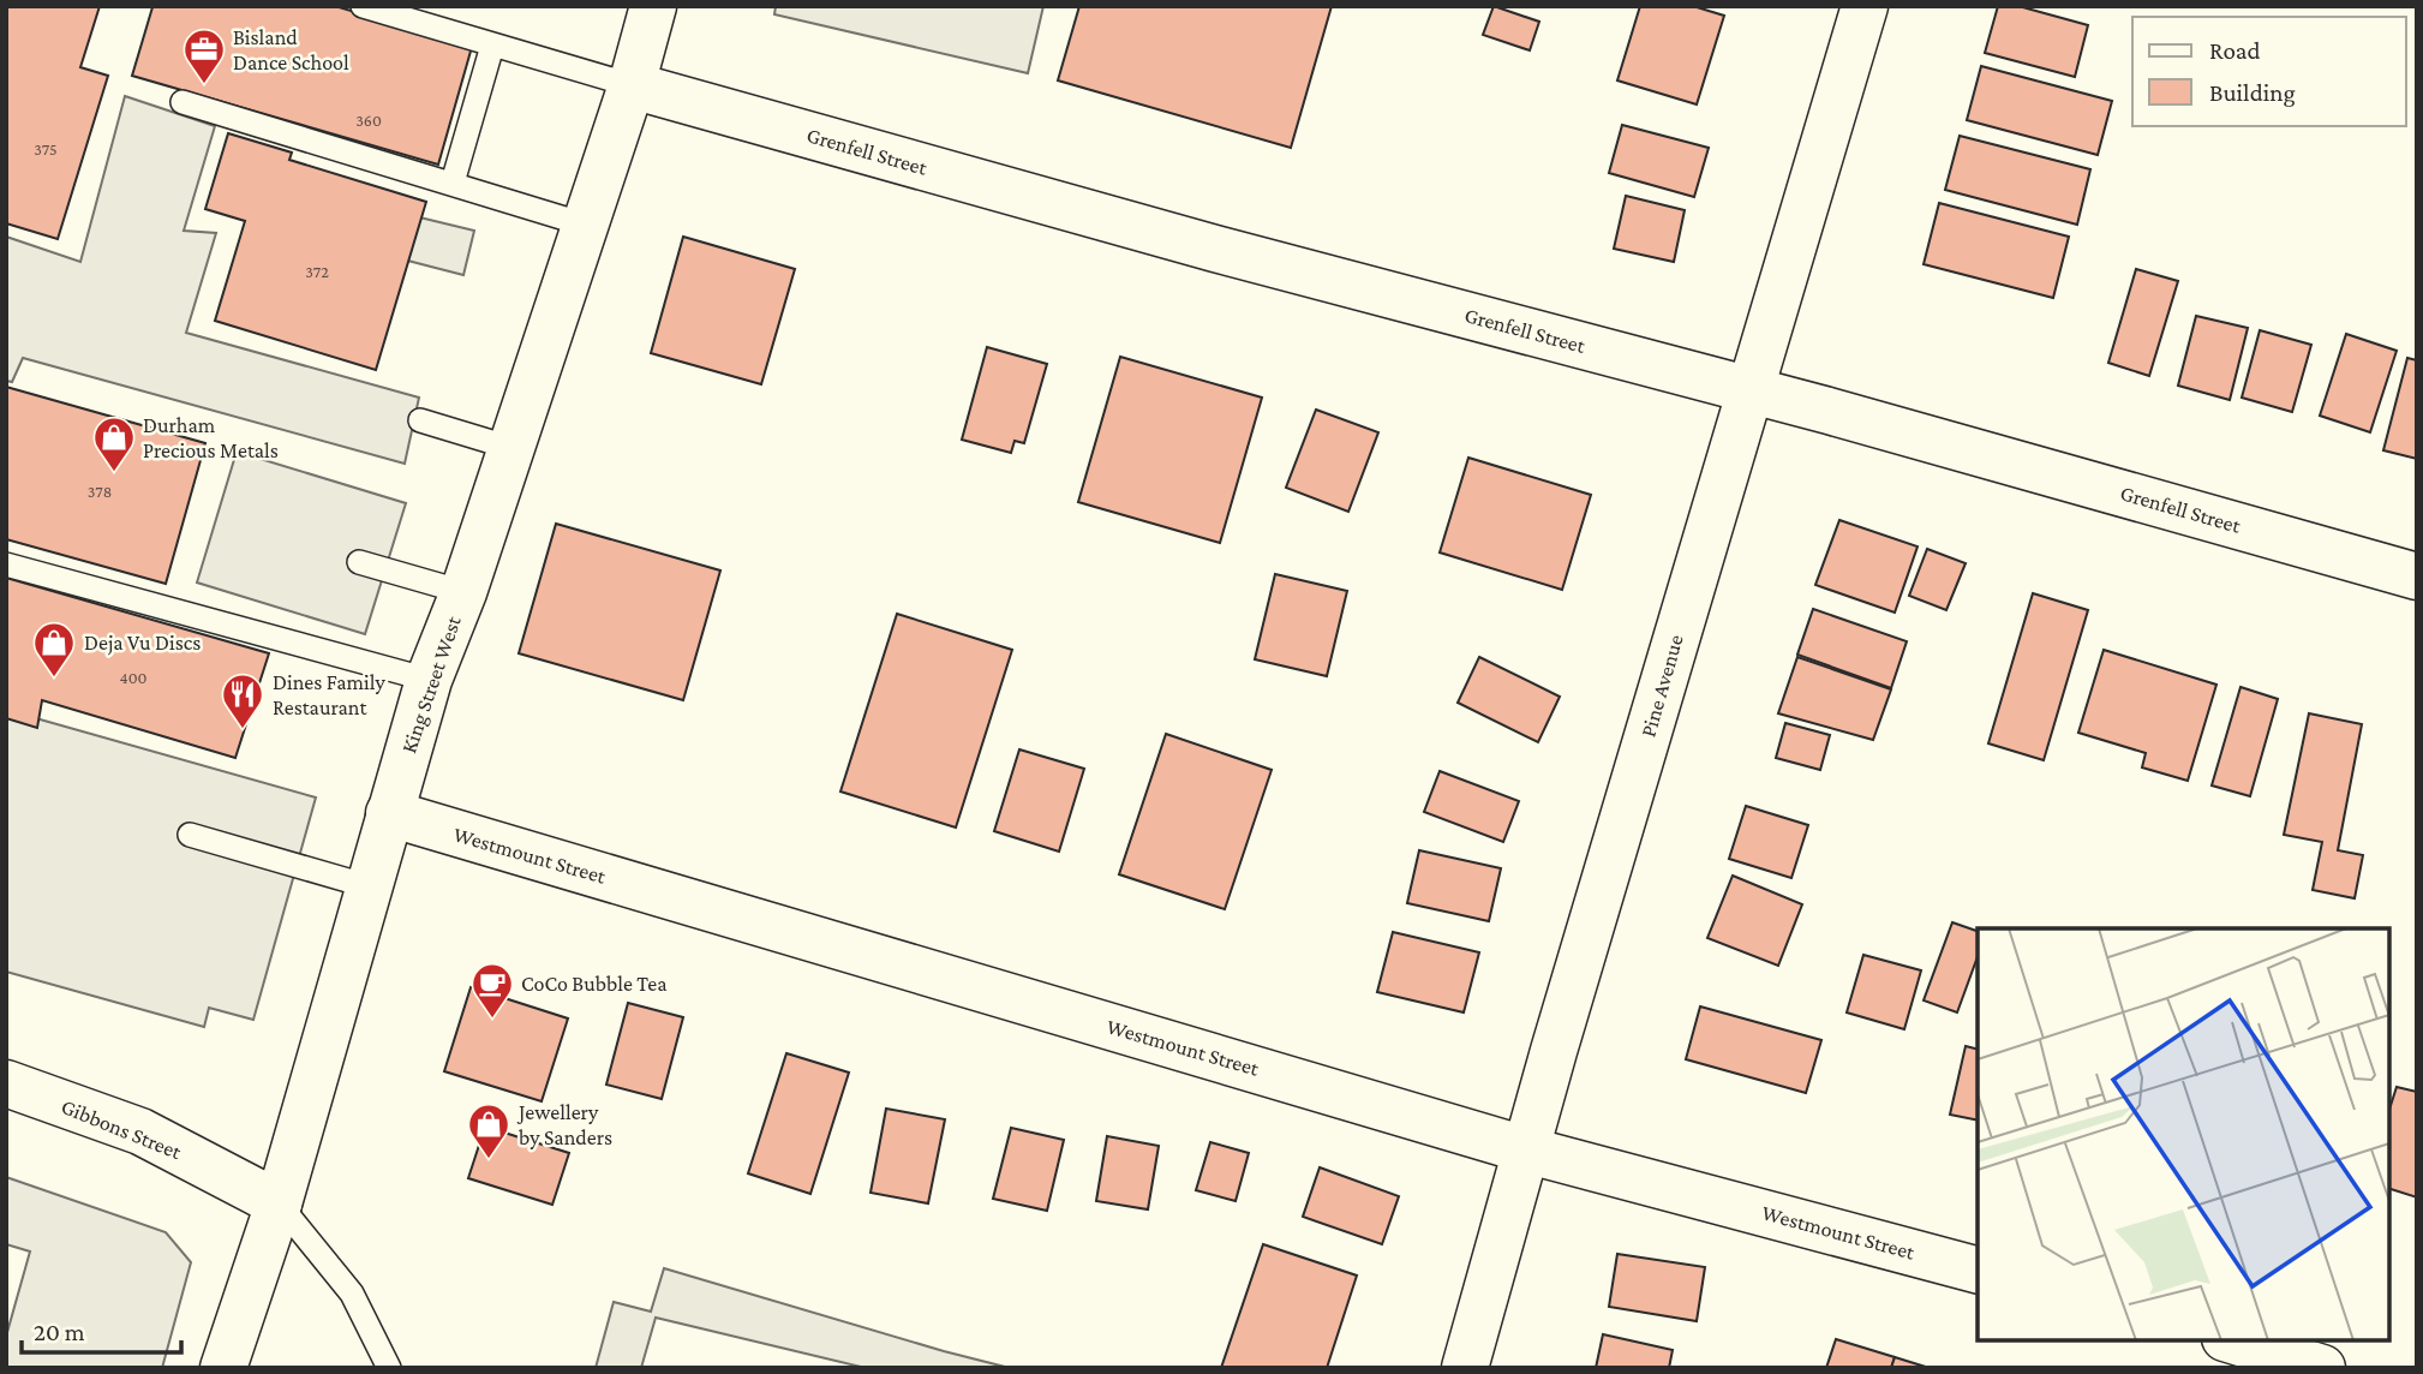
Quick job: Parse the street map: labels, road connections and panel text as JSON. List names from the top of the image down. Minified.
{"streets":{"street":["Grenfell Street","King Street West","Pine Avenue","Westmount Street","Gibbons Street"]},"crossings":[["Grenfell Street","King Street West"],["Grenfell Street","Pine Avenue"],["King Street West","Westmount Street"],["King Street West","Gibbons Street"],["Pine Avenue","Westmount Street"]],"places":{"office":["Bisland Dance School"],"shop":["Durham Precious Metals","Deja Vu Discs","Jewellery by Sanders"],"restaurant":["Dines Family Restaurant"],"cafe":["CoCo Bubble Tea"]},"house_numbers":["360","375","372","378","400"],"legend":["Road","Building"],"scale_bar":"20 m"}
